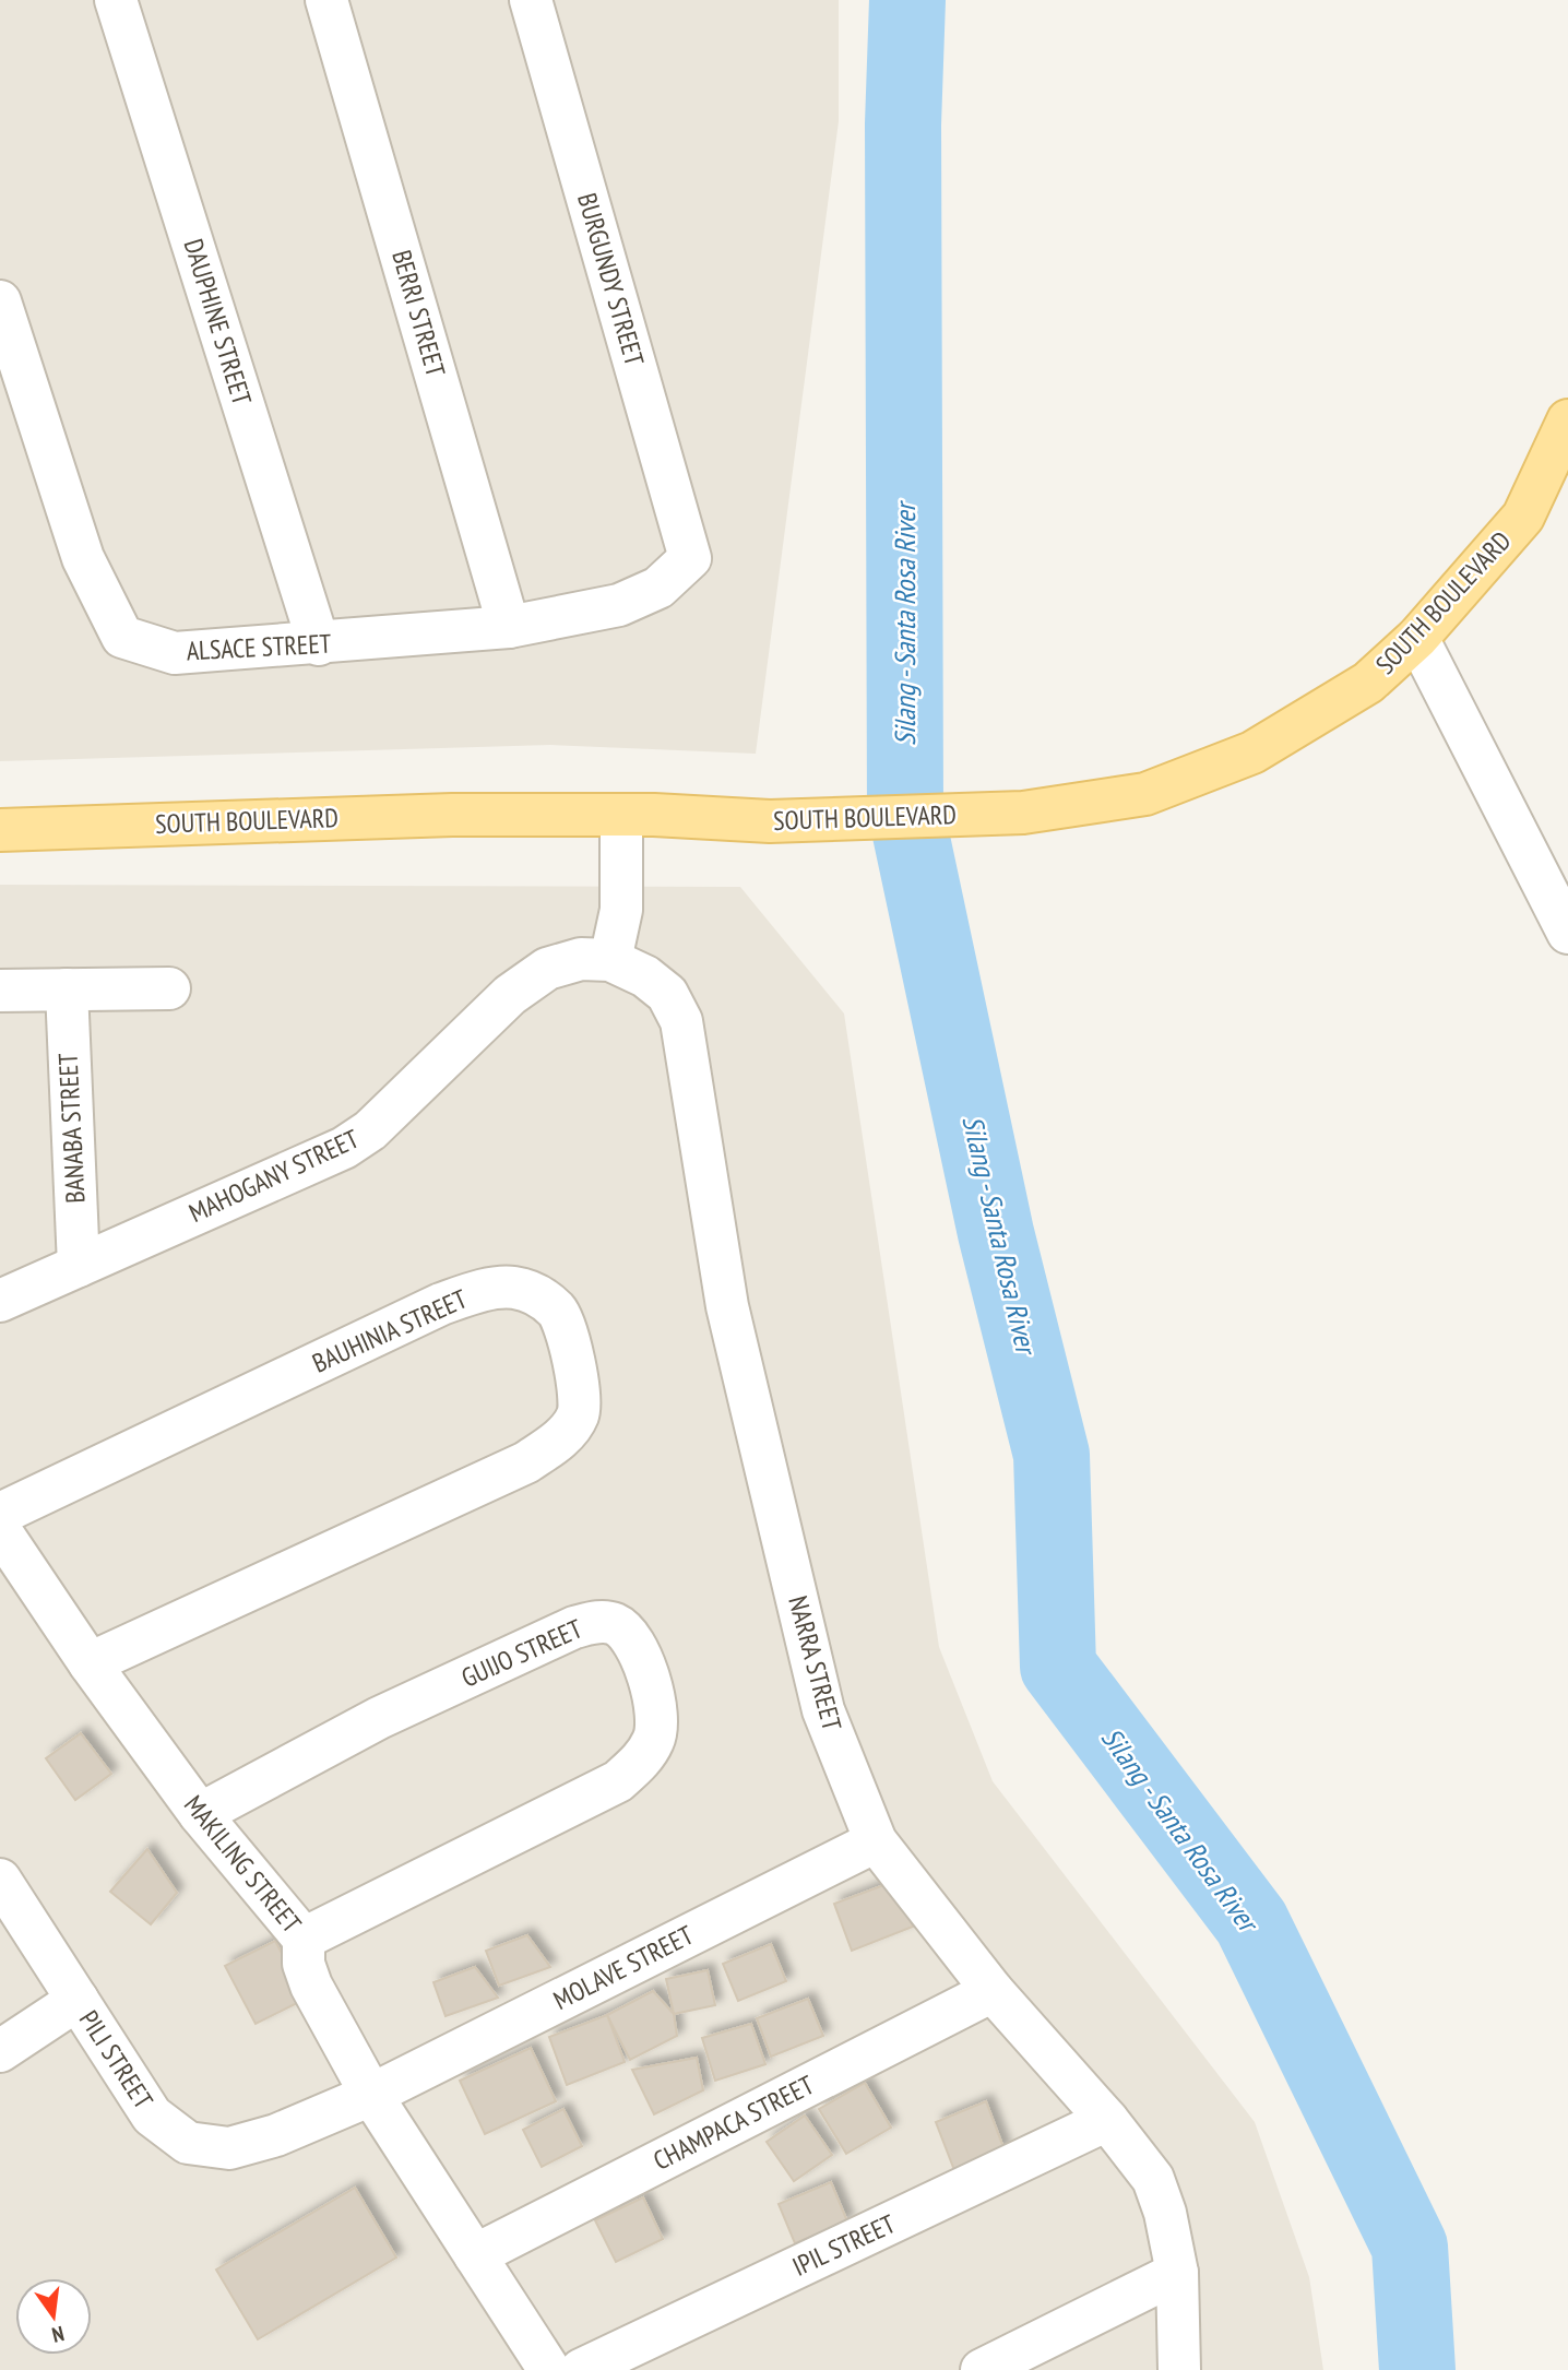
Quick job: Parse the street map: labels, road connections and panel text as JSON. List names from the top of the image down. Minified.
{"streets":{"main road":["SOUTH BOULEVARD"],"street":["BURGUNDY STREET","BERRI STREET","DAUPHINE STREET","ALSACE STREET","BANABA STREET","MAHOGANY STREET","BAUHINIA STREET","GUIJO STREET","NARRA STREET","MAKILING STREET","MOLAVE STREET","PILI STREET","CHAMPACA STREET","IPIL STREET"]},"crossings":[["BURGUNDY STREET","ALSACE STREET"],["BERRI STREET","ALSACE STREET"],["DAUPHINE STREET","ALSACE STREET"],["BANABA STREET","MAHOGANY STREET"],["MAHOGANY STREET","NARRA STREET"],["BAUHINIA STREET","MAKILING STREET"],["GUIJO STREET","MAKILING STREET"],["NARRA STREET","MOLAVE STREET"],["NARRA STREET","CHAMPACA STREET"],["NARRA STREET","IPIL STREET"],["MAKILING STREET","MOLAVE STREET"],["MAKILING STREET","PILI STREET"],["MAKILING STREET","CHAMPACA STREET"],["MOLAVE STREET","PILI STREET"]],"water":["Silang - Santa Rosa River"],"north":"bottom"}
